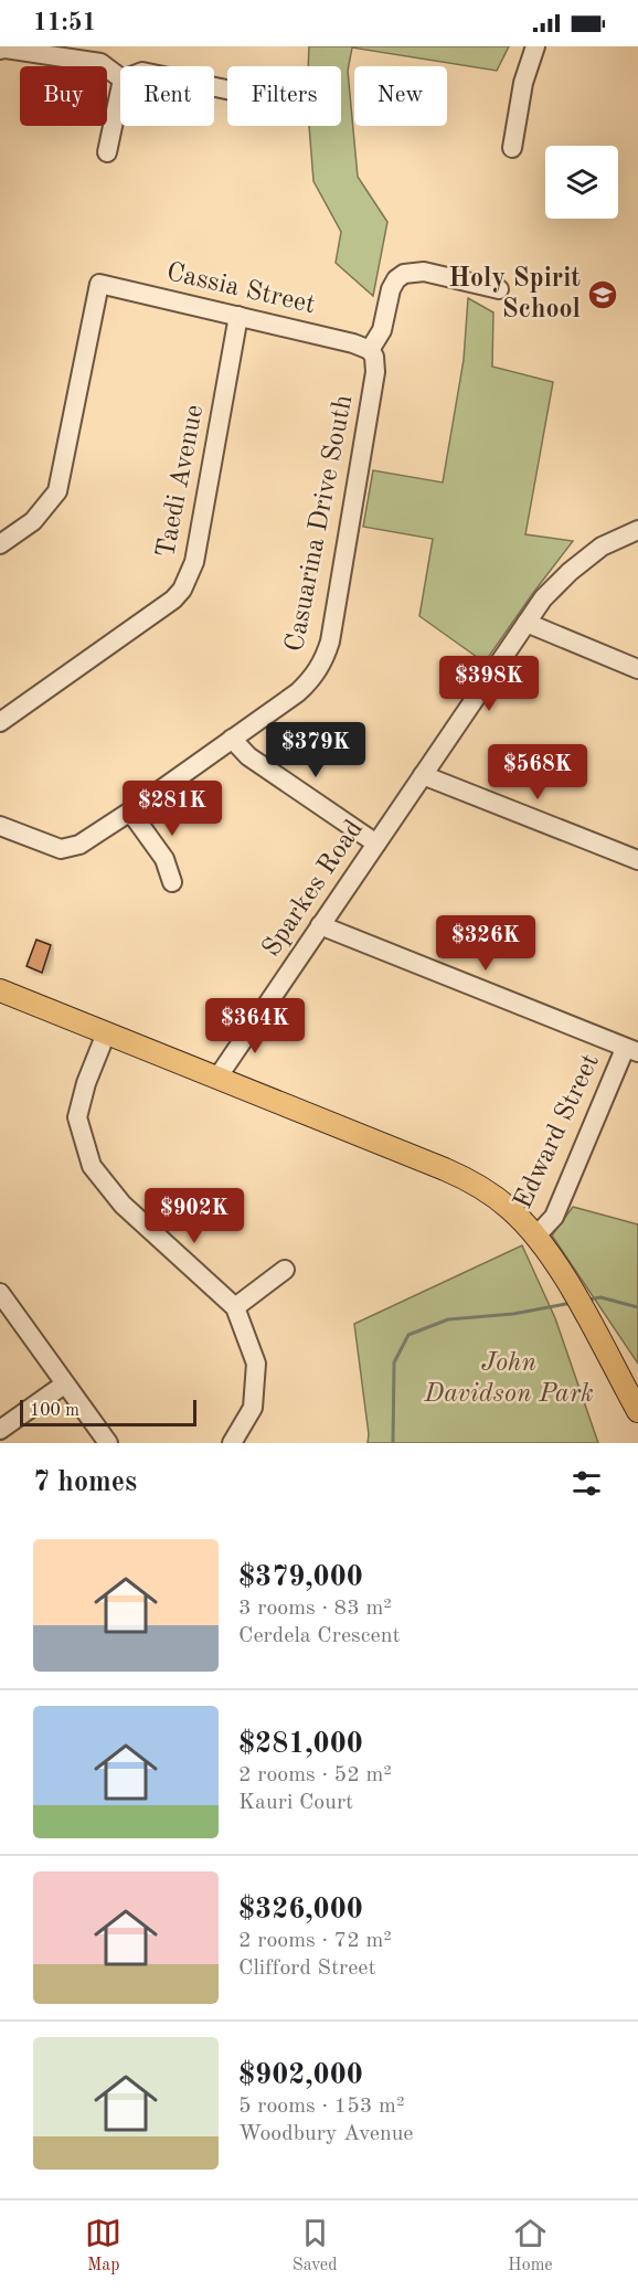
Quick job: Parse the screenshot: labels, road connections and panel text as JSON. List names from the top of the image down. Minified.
{"streets":{"street":["Cassia Street","Taedi Avenue","Casuarina Drive South","Sparkes Road","Edward Street"]},"crossings":[["Cassia Street","Taedi Avenue"],["Cassia Street","Casuarina Drive South"]],"parks":["John Davidson Park"],"places":{"school or university":["Holy Spirit School"]},"scale_bar":"100 m","page":{"status":"11:51","chip":["Buy","Rent","Filters","New"],"price":["$398K","$379K","$568K","$281K","$326K","$364K","$902K"],"scale":"100 m","heading":"7 homes","list":[{"name":"$379,000","note":"3 rooms · 83 m² · Cerdela Crescent"},{"name":"$281,000","note":"2 rooms · 52 m² · Kauri Court"},{"name":"$326,000","note":"2 rooms · 72 m² · Clifford Street"},{"name":"$902,000","note":"5 rooms · 153 m² · Woodbury Avenue"}],"tabs":["Map","Saved","Home"]}}
